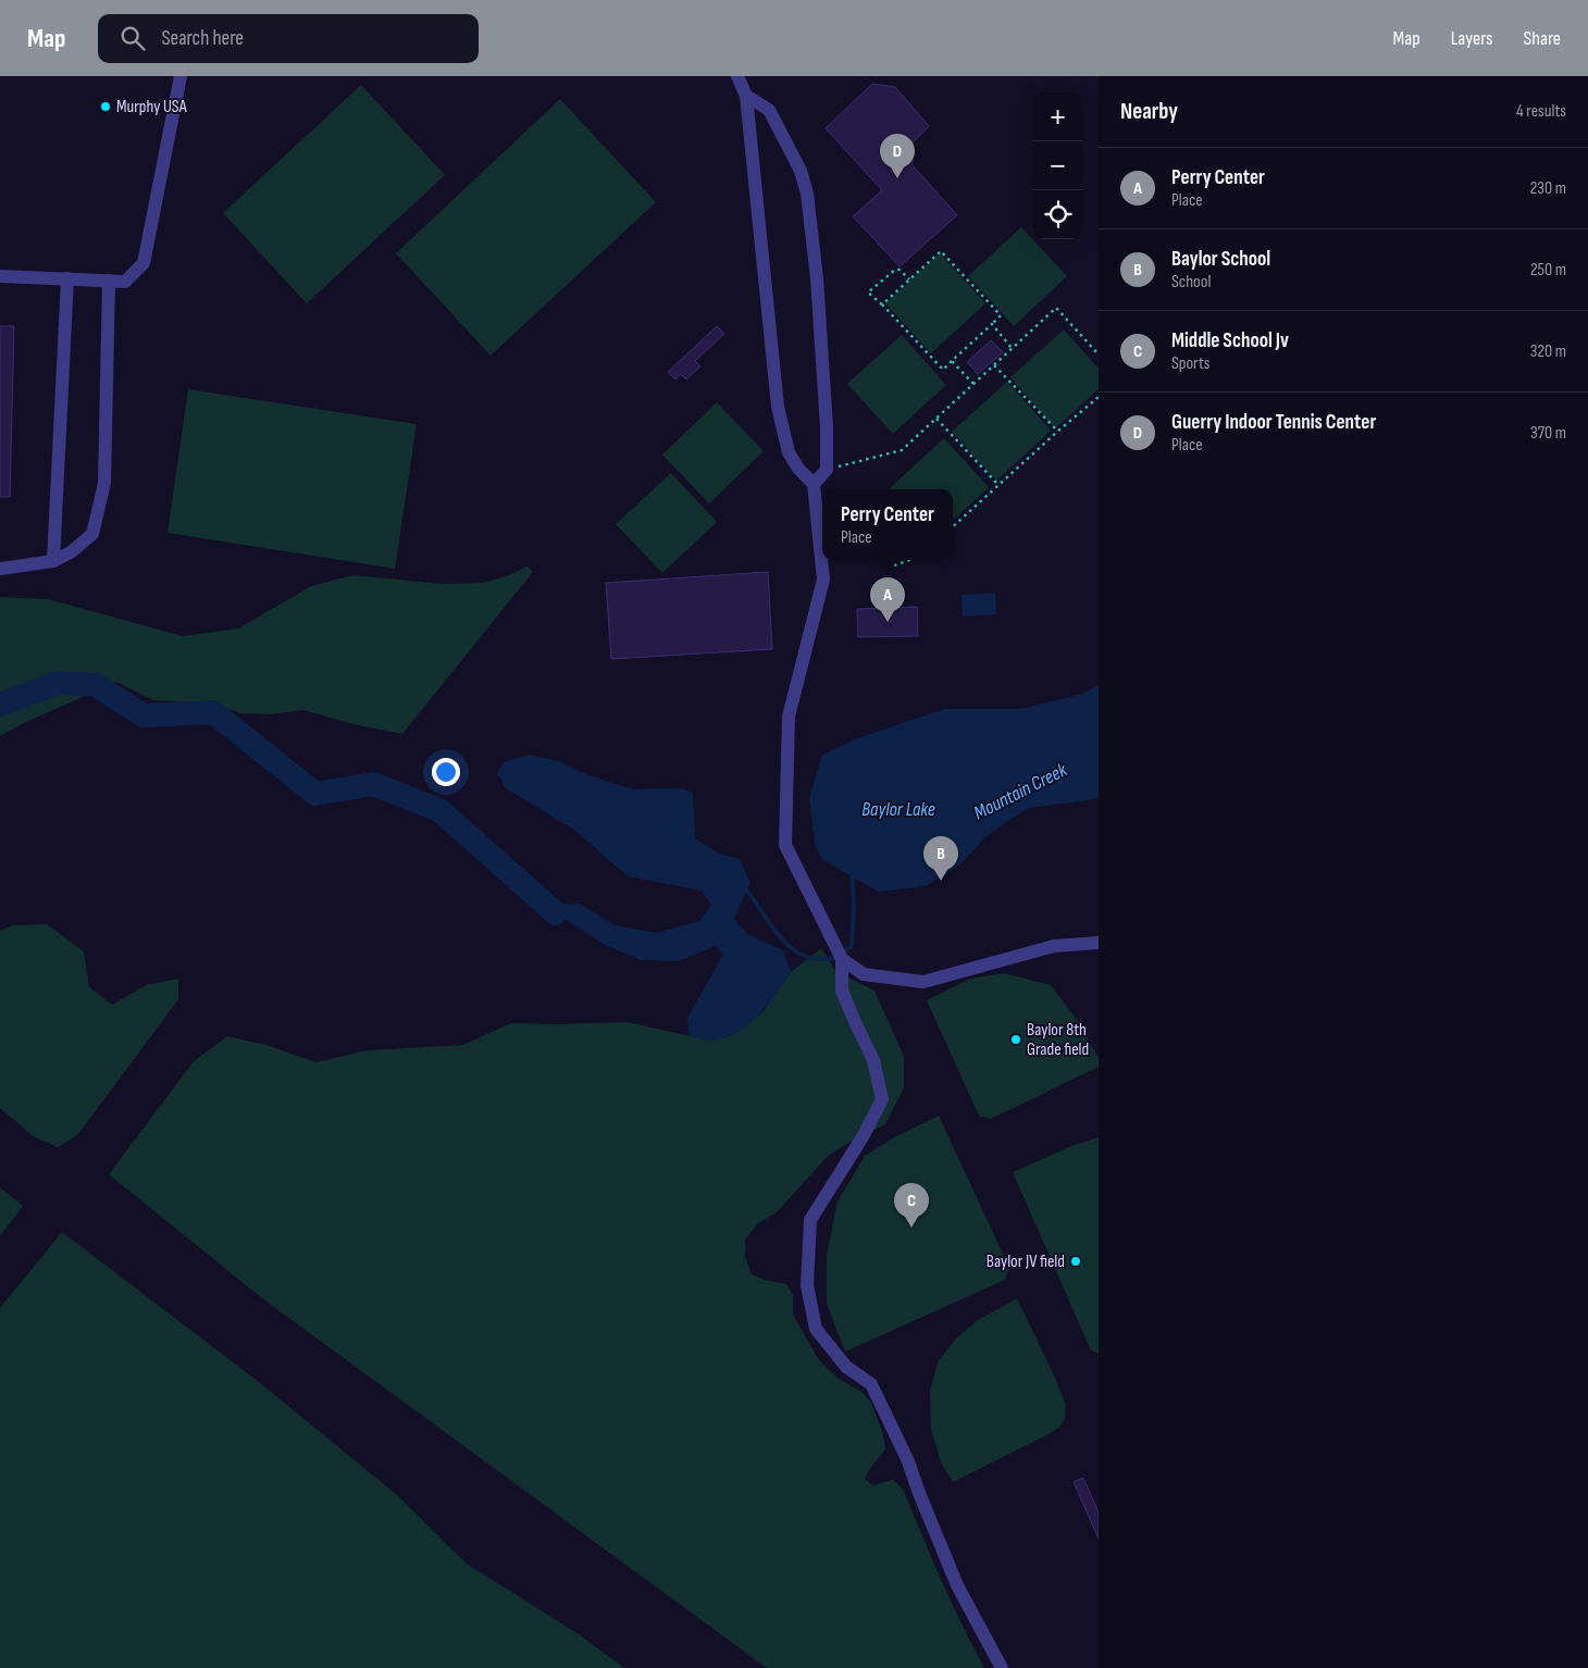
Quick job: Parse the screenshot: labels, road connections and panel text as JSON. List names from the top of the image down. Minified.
{"water":["Mountain Creek","Baylor Lake"],"places":["Murphy USA","Baylor 8th Grade field","Baylor JV field"],"page":{"header":"Map","search":"Search here","nav":["Map","Layers","Share"],"heading":["Nearby","4 results"],"map_buttons":["+","−"],"pins":["D","A","B","C"],"list":[{"mark":"A","name":"Perry Center","note":"Place","value":"230 m"},{"mark":"B","name":"Baylor School","note":"School","value":"250 m"},{"mark":"C","name":"Middle School Jv","note":"Sports","value":"320 m"},{"mark":"D","name":"Guerry Indoor Tennis Center","note":"Place","value":"370 m"}],"popup":["Perry Center","Place"]}}
